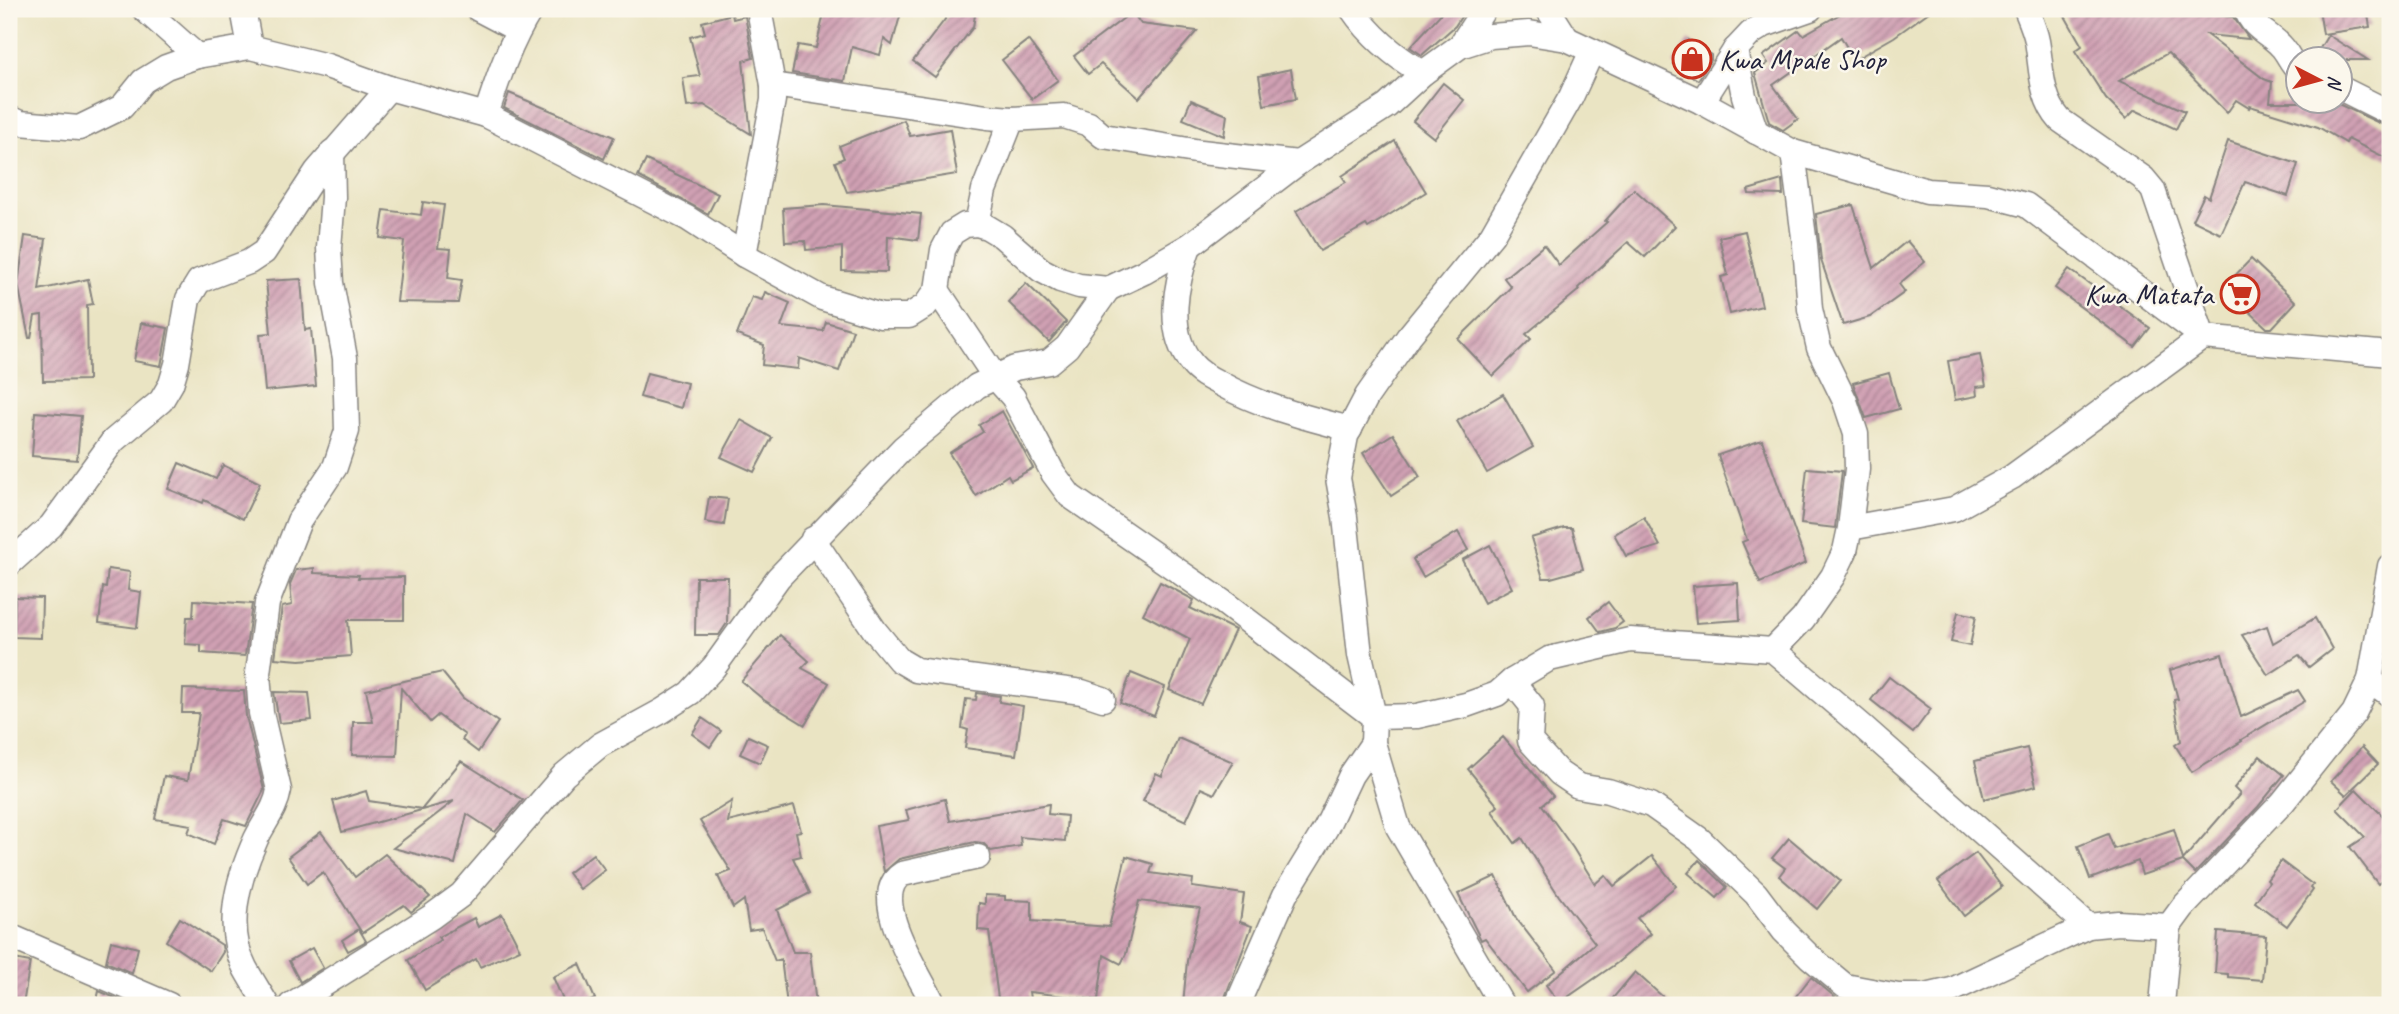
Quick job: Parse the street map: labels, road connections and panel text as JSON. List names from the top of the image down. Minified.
{"places":{"shop":["Kwa Mpale Shop"],"supermarket":["Kwa Matata"]},"north":"right"}
